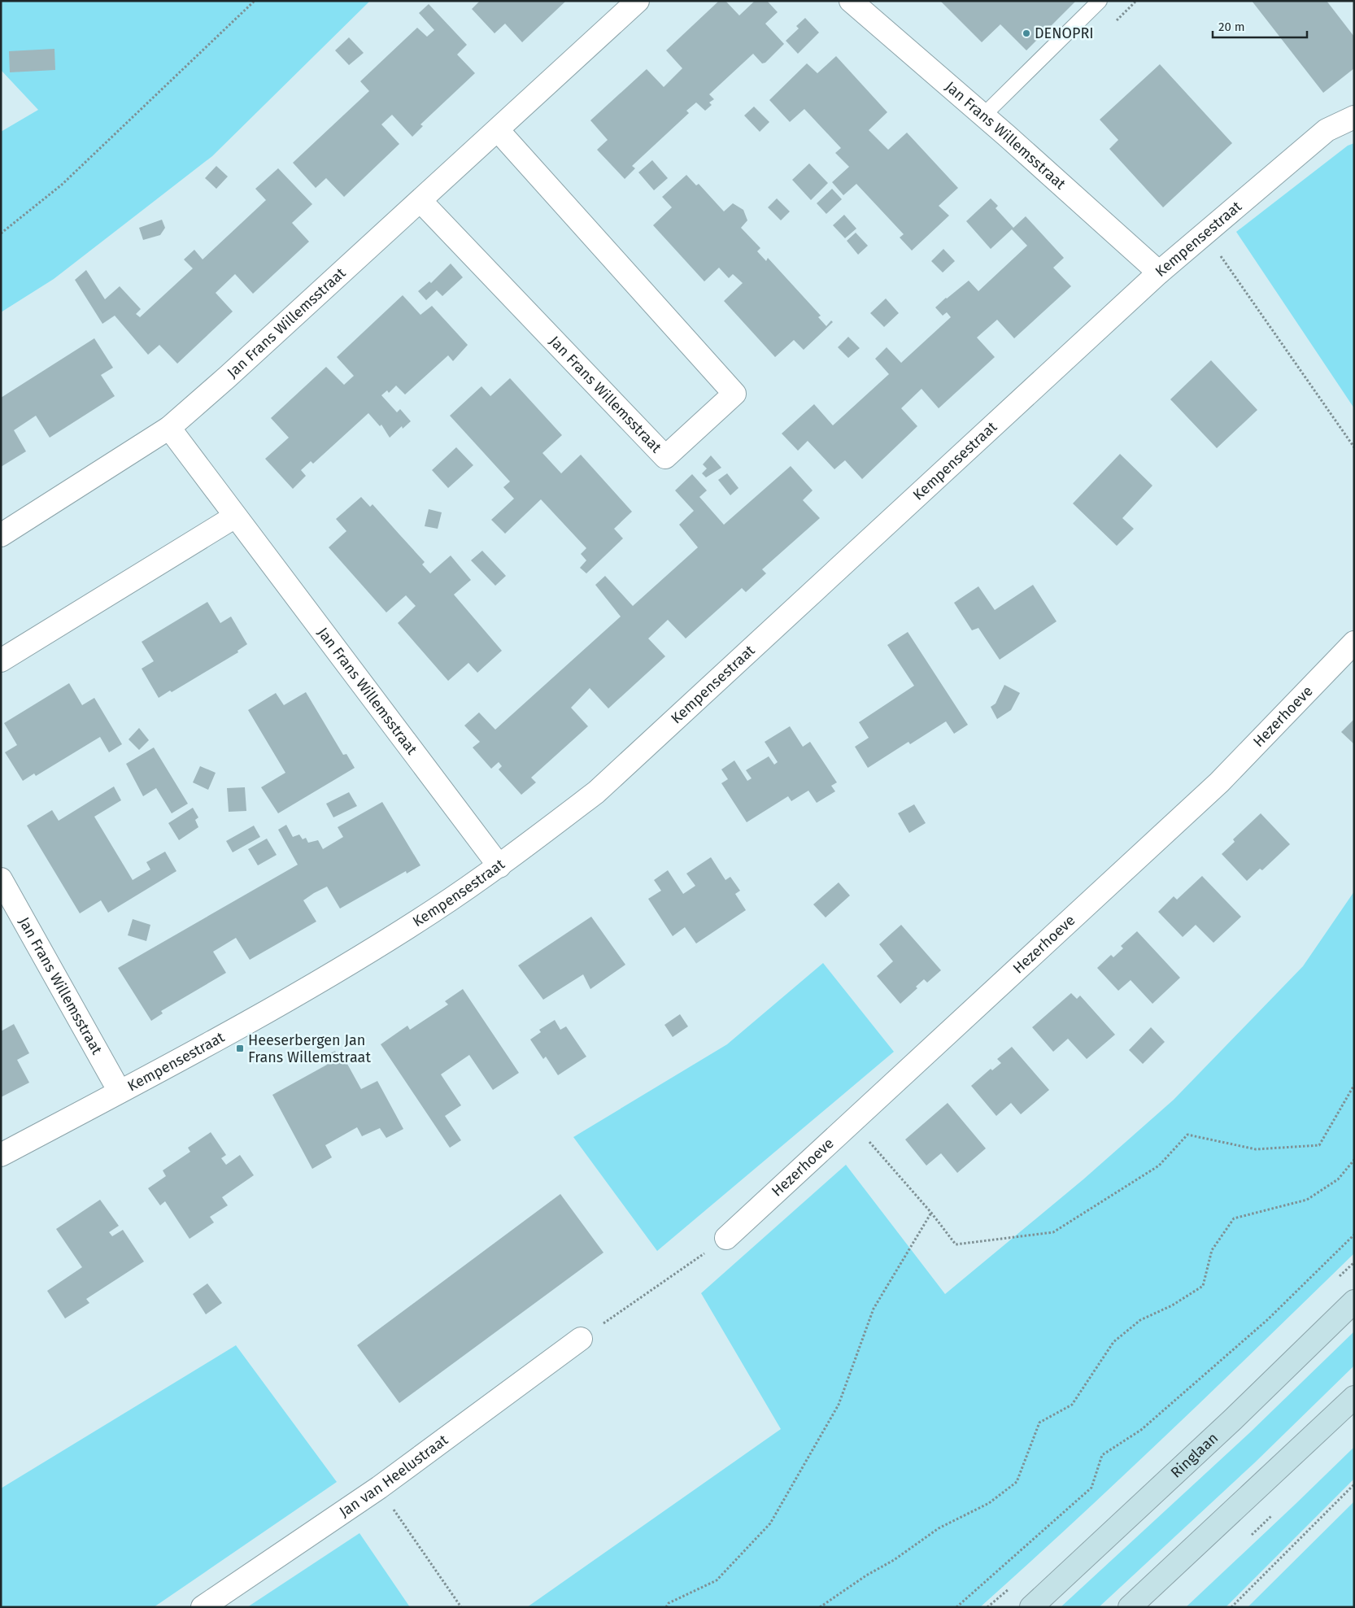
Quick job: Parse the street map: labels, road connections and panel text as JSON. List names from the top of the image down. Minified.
{"streets":{"main road":["Ringlaan"],"street":["Jan Frans Willemsstraat","Kempensestraat","Hezerhoeve","Jan van Heelustraat"]},"crossings":[["Jan Frans Willemsstraat","Kempensestraat"]],"places":{"other":["DENOPRI"],"transit":["Heeserbergen Jan Frans Willemstraat"]},"scale_bar":"20 m"}
